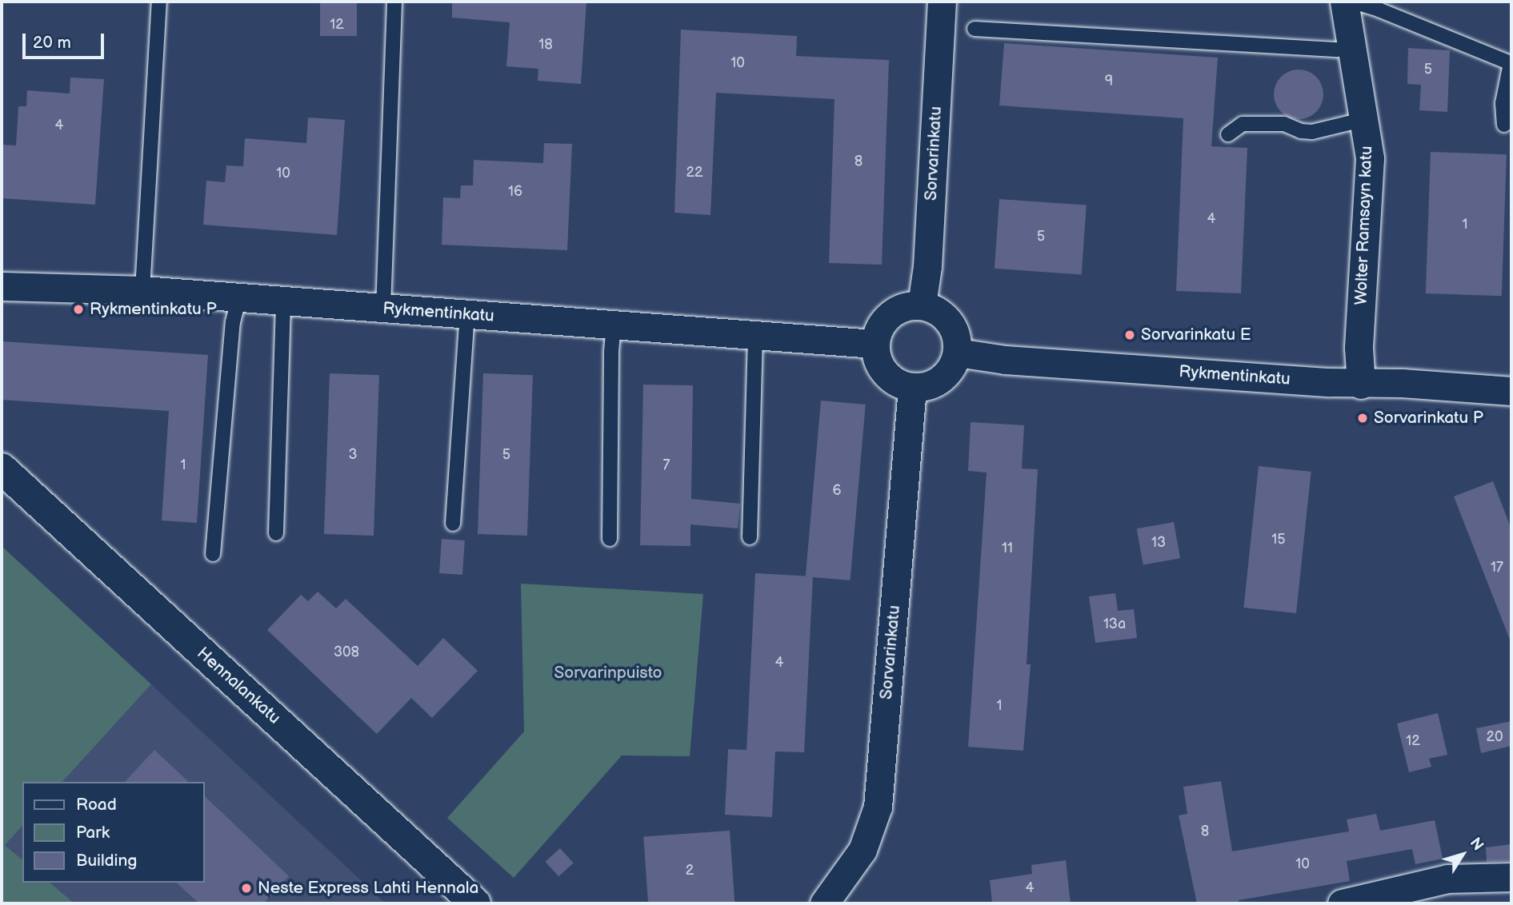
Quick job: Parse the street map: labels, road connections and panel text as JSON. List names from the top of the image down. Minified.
{"streets":{"street":["Sorvarinkatu","Wolter Ramsayn katu","Rykmentinkatu","Hennalankatu"]},"crossings":[["Sorvarinkatu","Rykmentinkatu"],["Wolter Ramsayn katu","Rykmentinkatu"]],"parks":["Sorvarinpuisto"],"places":["Rykmentinkatu P","Sorvarinkatu E","Sorvarinkatu P","Neste Express Lahti Hennala"],"house_numbers":["12","18","10","5","9","4","8","22","10","16","4","1","5","3","5","1","7","6","15","13","11","17","13a","308","4","1","20","12","8","10","2","4"],"legend":["Road","Park","Building"],"scale_bar":"20 m","north":"top right"}
